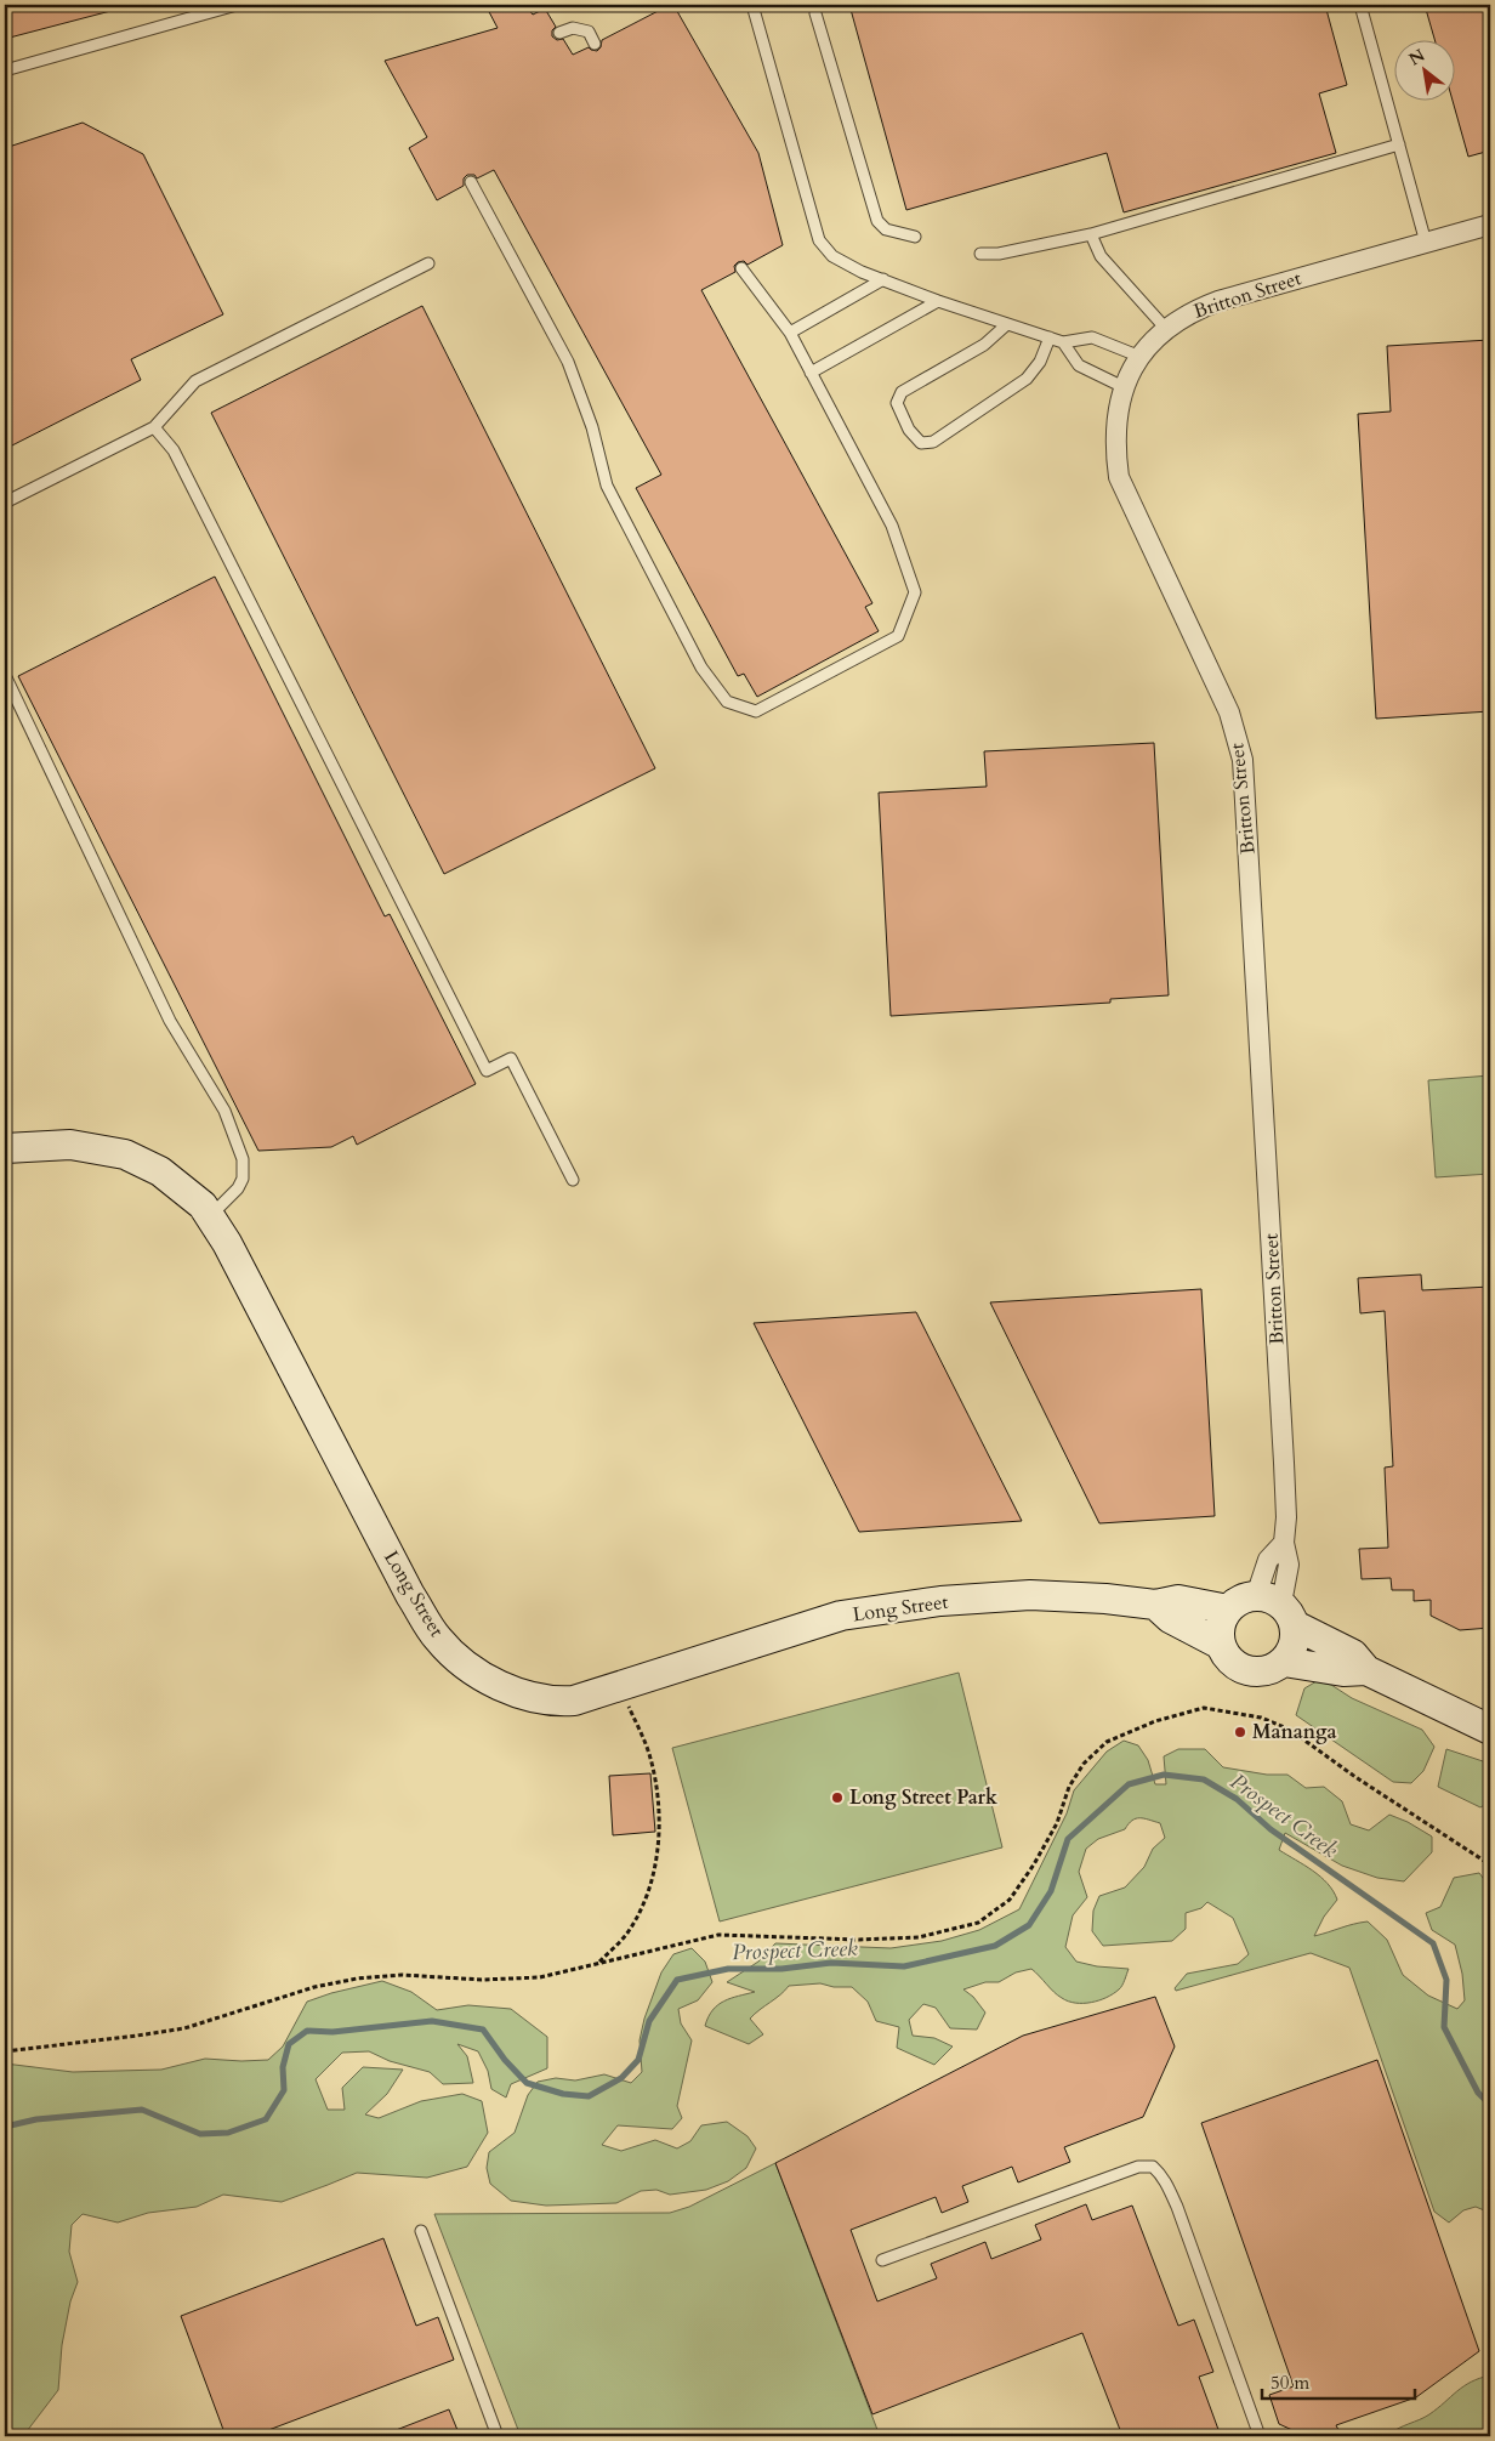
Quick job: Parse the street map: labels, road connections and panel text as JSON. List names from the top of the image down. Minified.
{"streets":{"street":["Britton Street","Long Street"]},"crossings":[["Britton Street","Long Street"]],"water":["Prospect Creek"],"places":["Mananga","Long Street Park"],"scale_bar":"50 m","north":"top left"}
